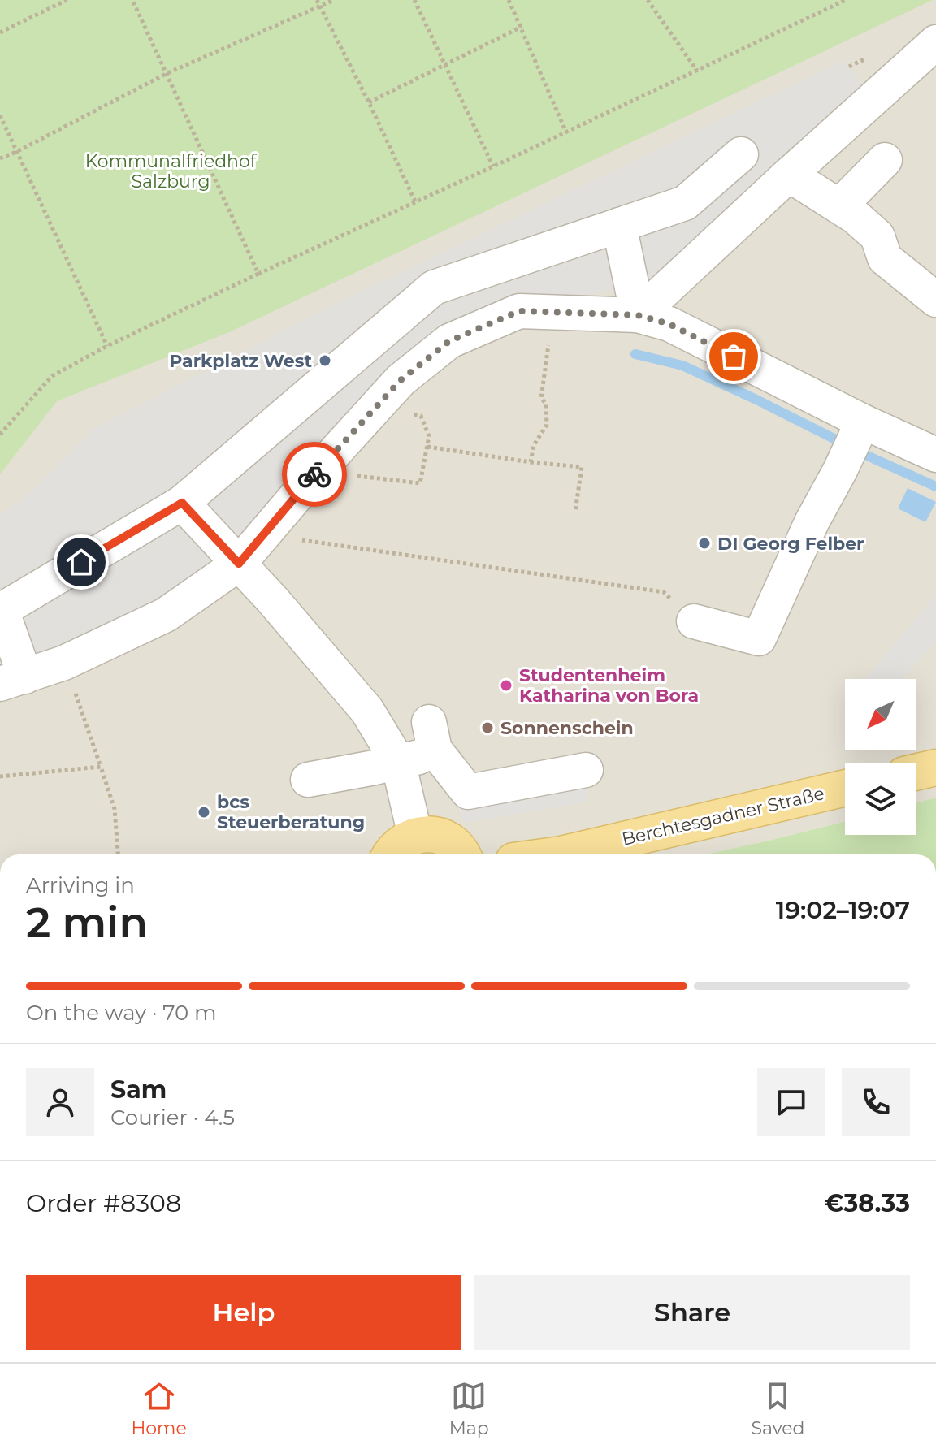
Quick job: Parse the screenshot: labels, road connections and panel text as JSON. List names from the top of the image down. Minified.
{"streets":{"main road":["Berchtesgadner Straße"]},"parks":["Kommunalfriedhof Salzburg"],"places":["Parkplatz West","DI Georg Felber","Studentenheim Katharina von Bora","Sonnenschein","bcs Steuerberatung"],"north":"bottom left","page":{"heading":["2 min","Arriving in","19:02–19:07"],"panel":["Sam","Courier · 4.5","Order #8308","€38.33"],"bar":"On the way · 70 m","buttons":["Help","Share"],"tabs":["Home","Map","Saved"]}}
